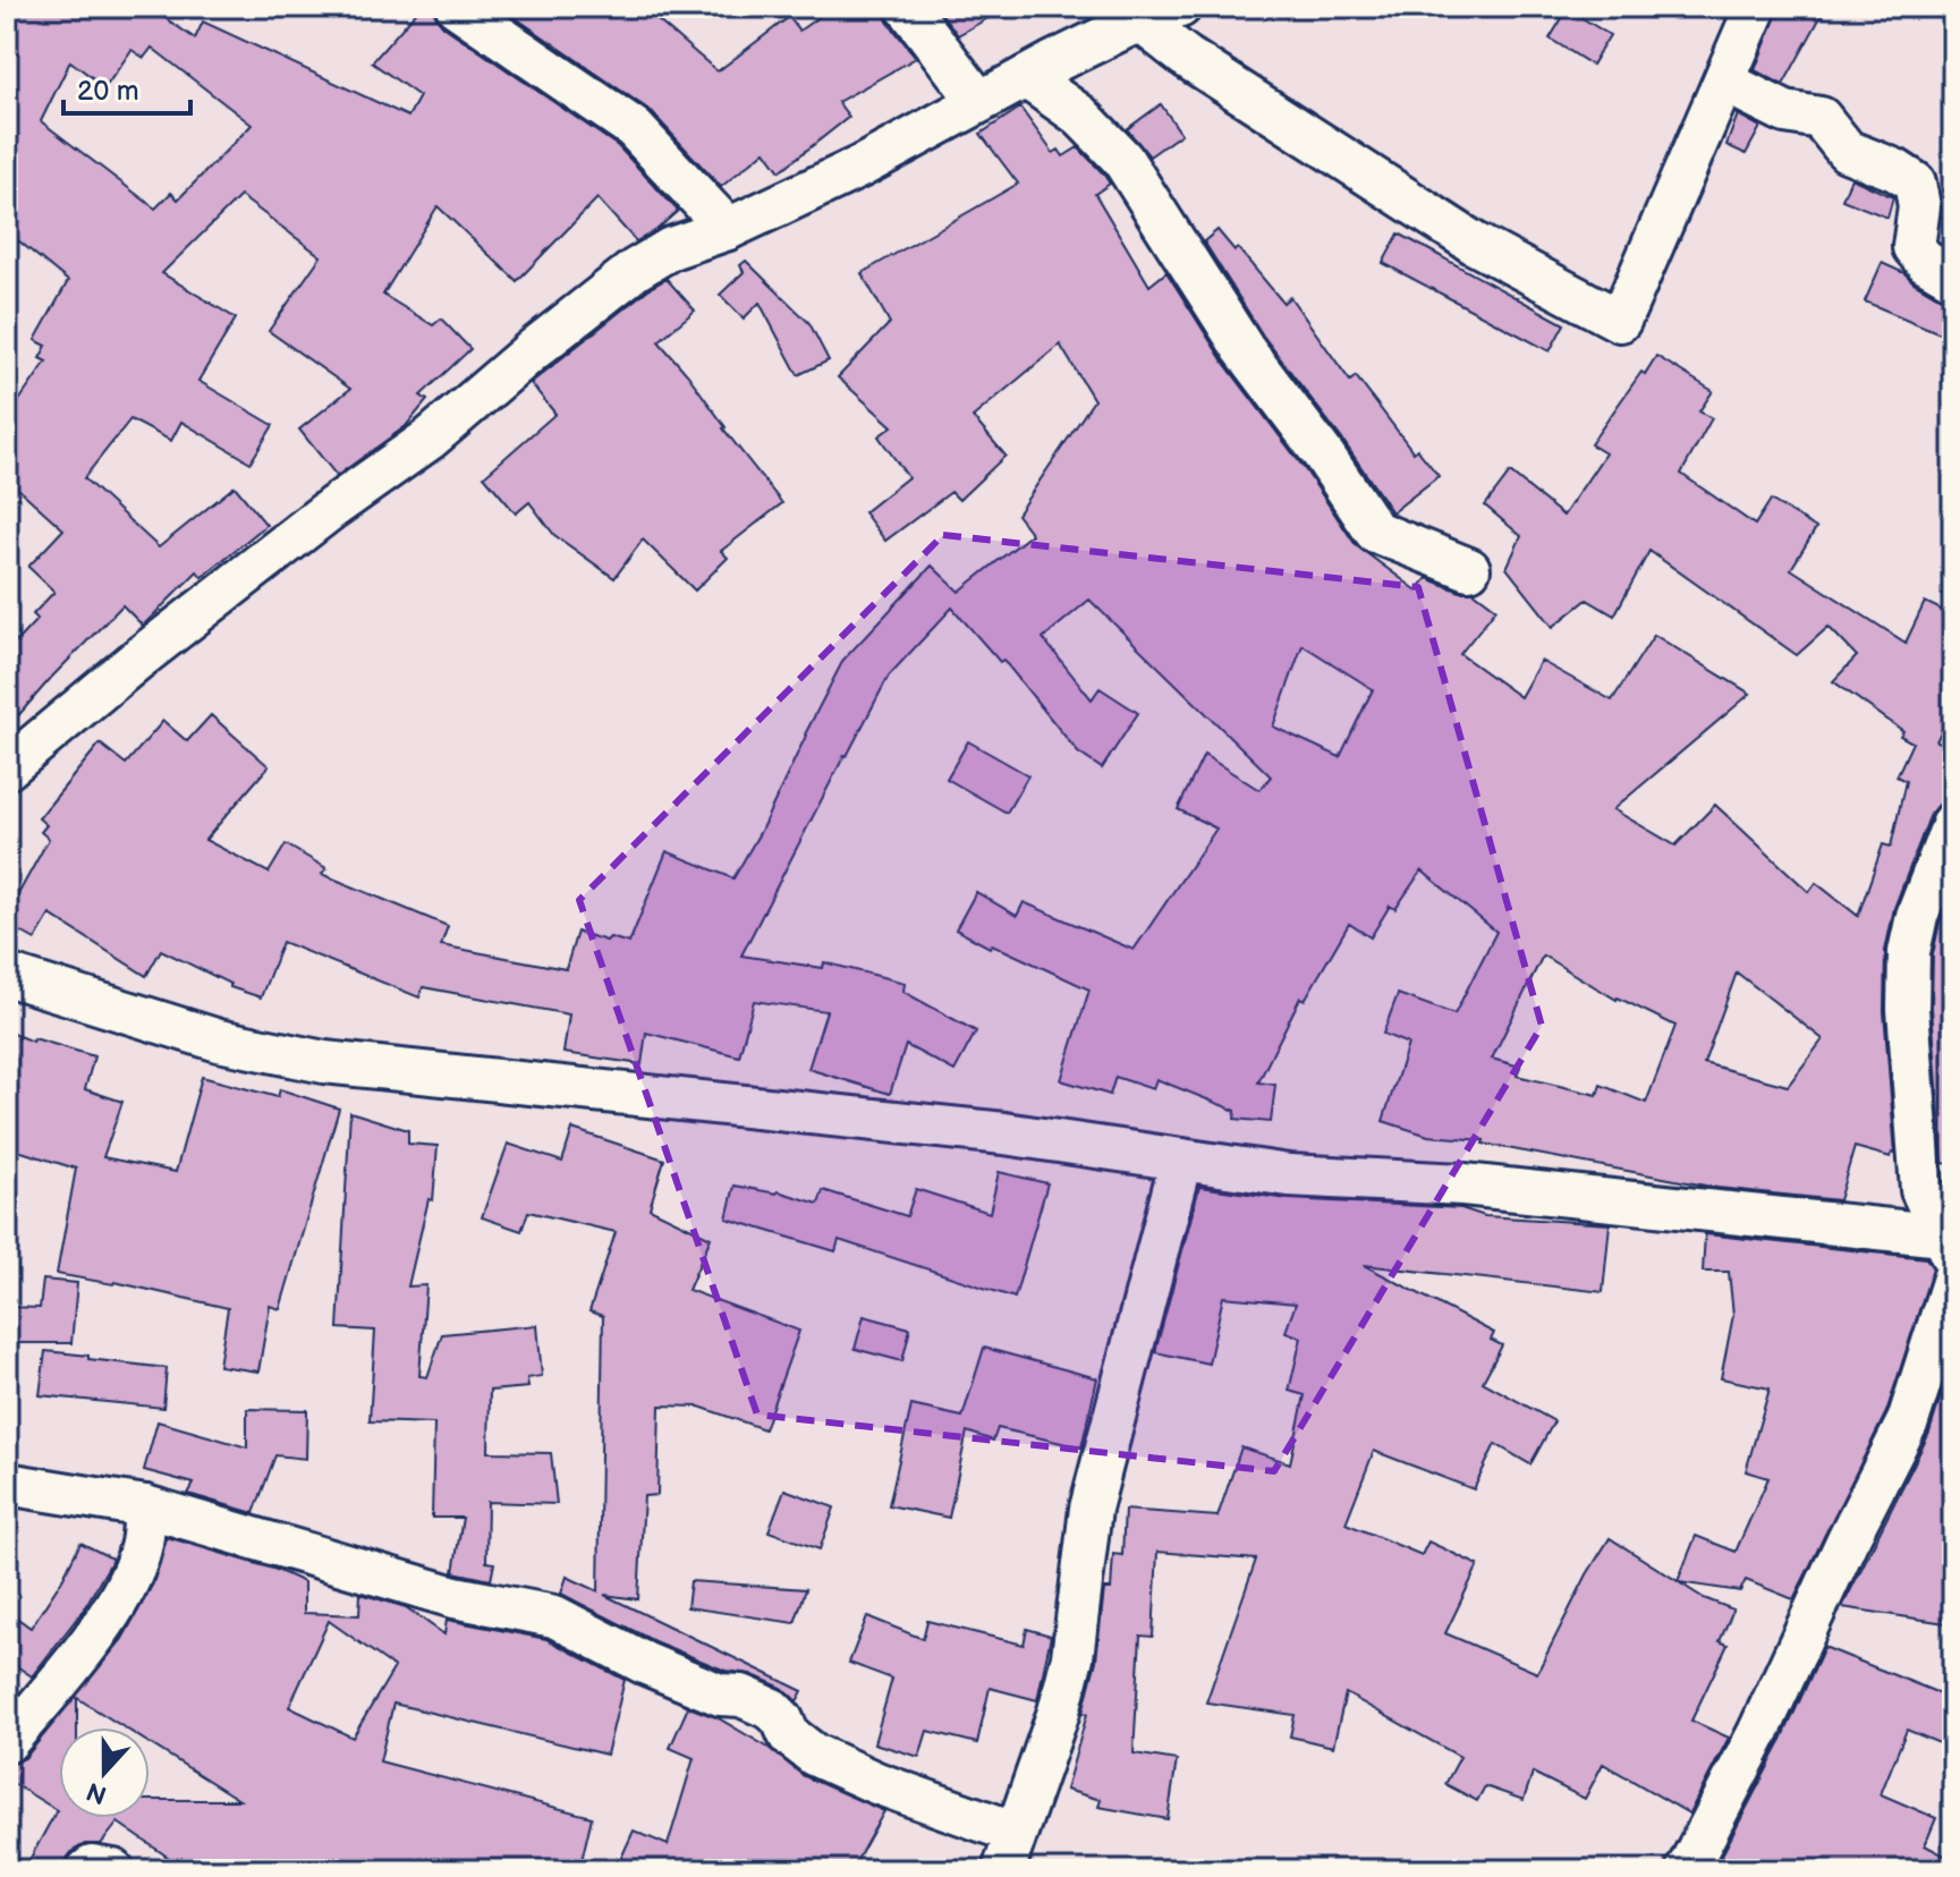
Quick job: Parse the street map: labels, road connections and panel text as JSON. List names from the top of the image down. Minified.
{"scale_bar":"20 m","north":"bottom"}
